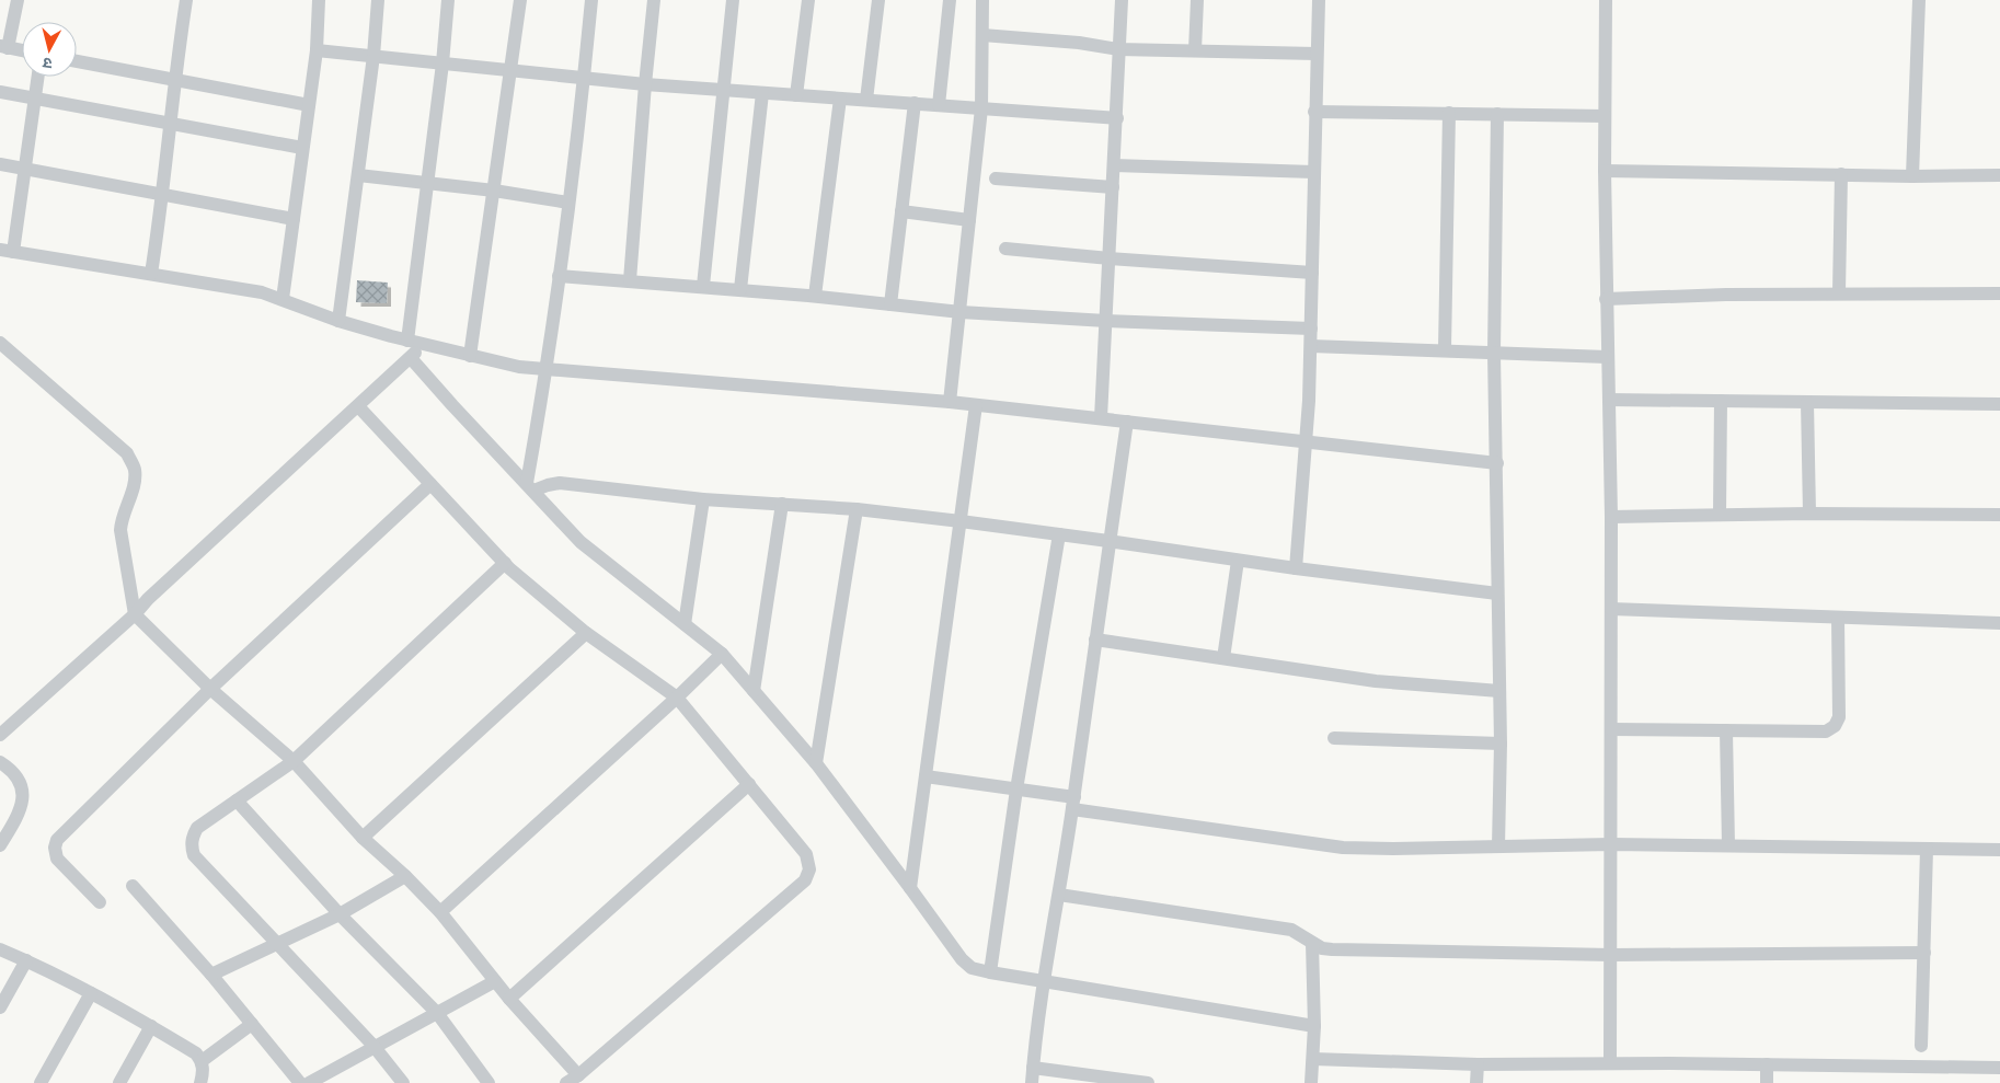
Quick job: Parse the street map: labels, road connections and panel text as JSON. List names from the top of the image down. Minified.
{"north":"bottom"}
